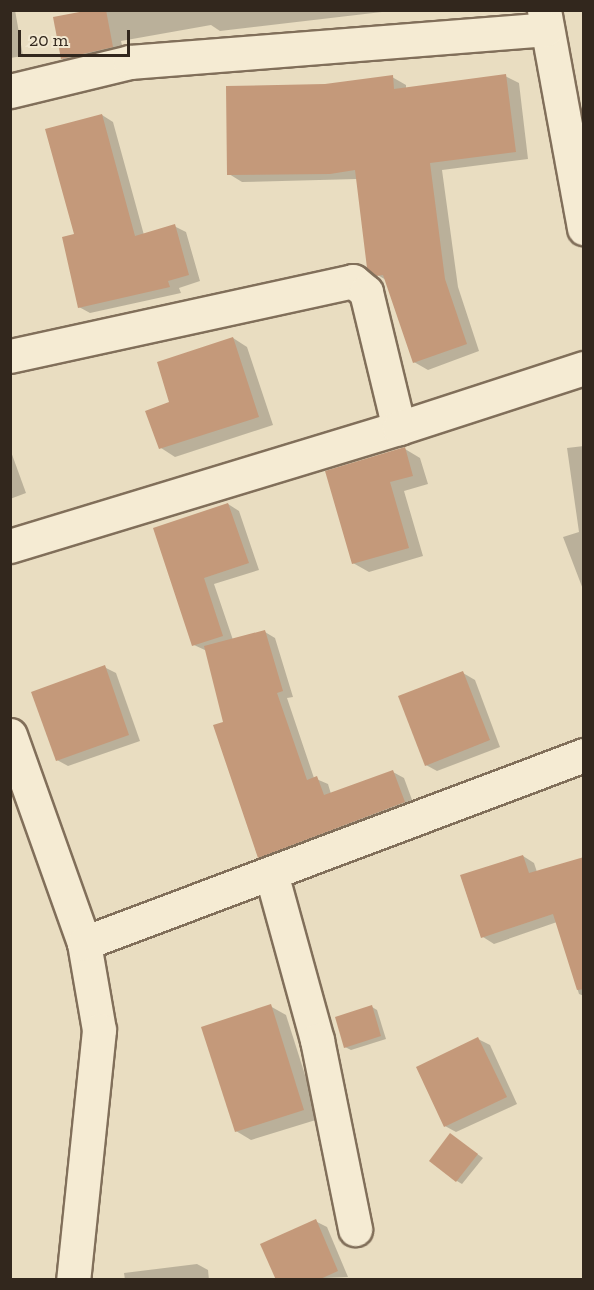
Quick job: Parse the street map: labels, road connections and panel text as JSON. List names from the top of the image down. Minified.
{"scale_bar":"20 m"}
